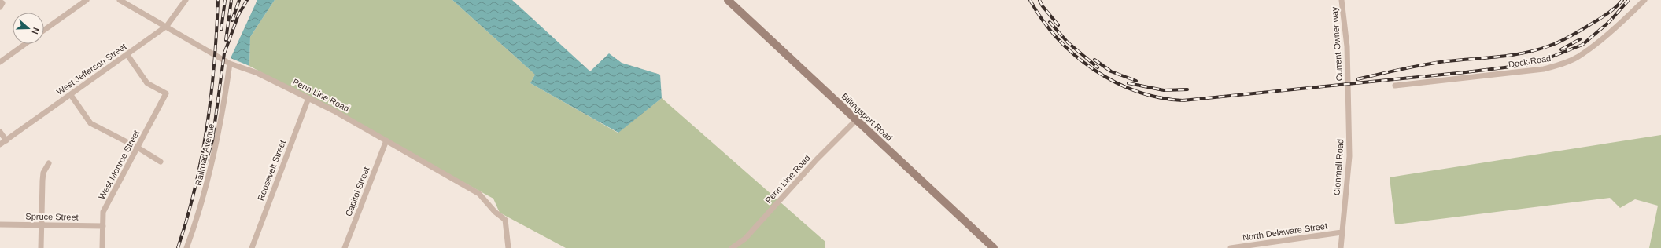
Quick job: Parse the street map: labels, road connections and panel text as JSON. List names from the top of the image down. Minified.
{"streets":{"street":["Current Owner way","Dock Road","West Jefferson Street","Penn Line Road","Billingsport Road","Railroad Avenue","West Monroe Street","Clonmell Road","Roosevelt Street","Capitol Street","Spruce Street","North Delaware Street"]},"crossings":[["Current Owner way","Clonmell Road"],["West Jefferson Street","Penn Line Road"],["West Jefferson Street","West Monroe Street"],["Penn Line Road","Billingsport Road"],["Penn Line Road","Railroad Avenue"],["Penn Line Road","Roosevelt Street"],["Penn Line Road","Capitol Street"],["West Monroe Street","Spruce Street"],["Clonmell Road","North Delaware Street"]],"north":"right"}
